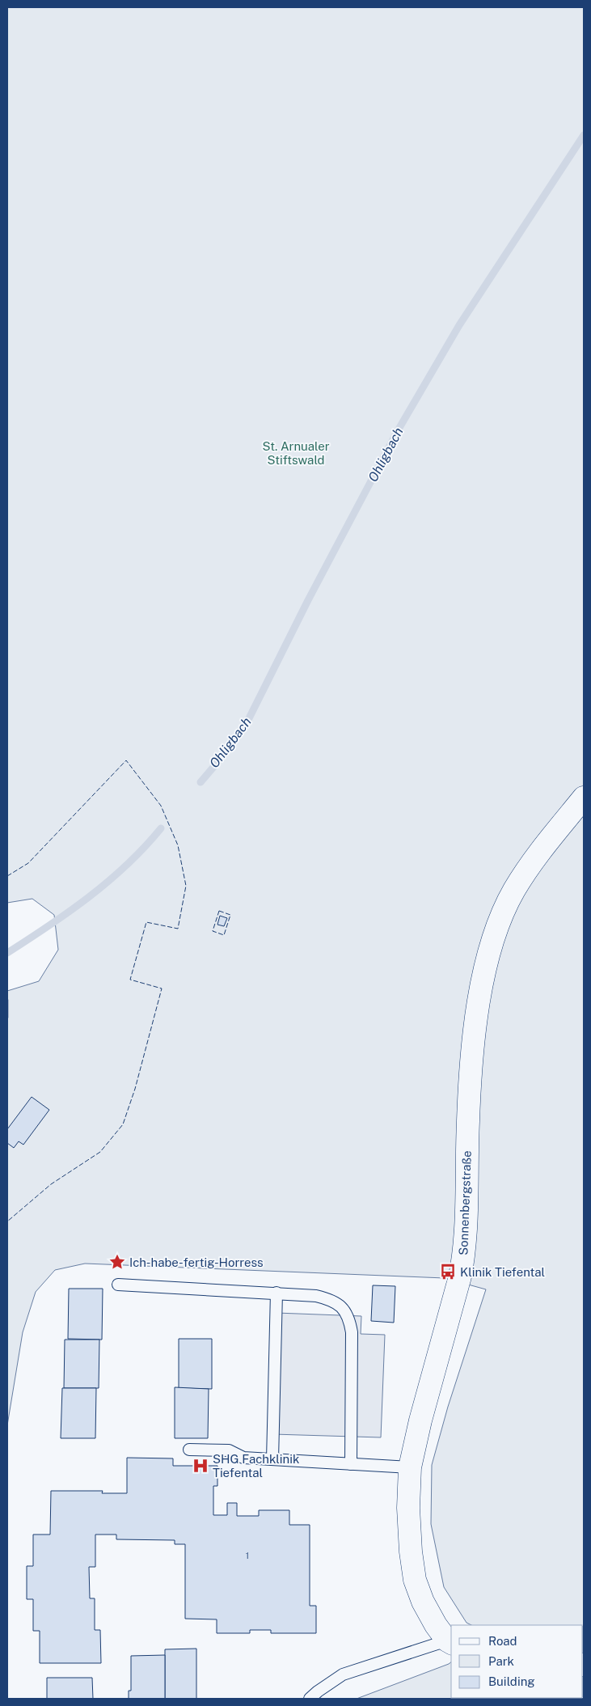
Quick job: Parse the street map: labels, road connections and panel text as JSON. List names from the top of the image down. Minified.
{"streets":{"street":["Sonnenbergstraße"]},"water":["Ohligbach"],"parks":["St. Arnualer Stiftswald"],"places":{"place":["Ich-habe-fertig-Horress"],"bus stop":["Klinik Tiefental"],"hospital":["SHG Fachklinik Tiefental"]},"house_numbers":["1"],"legend":["Road","Park","Building"]}
